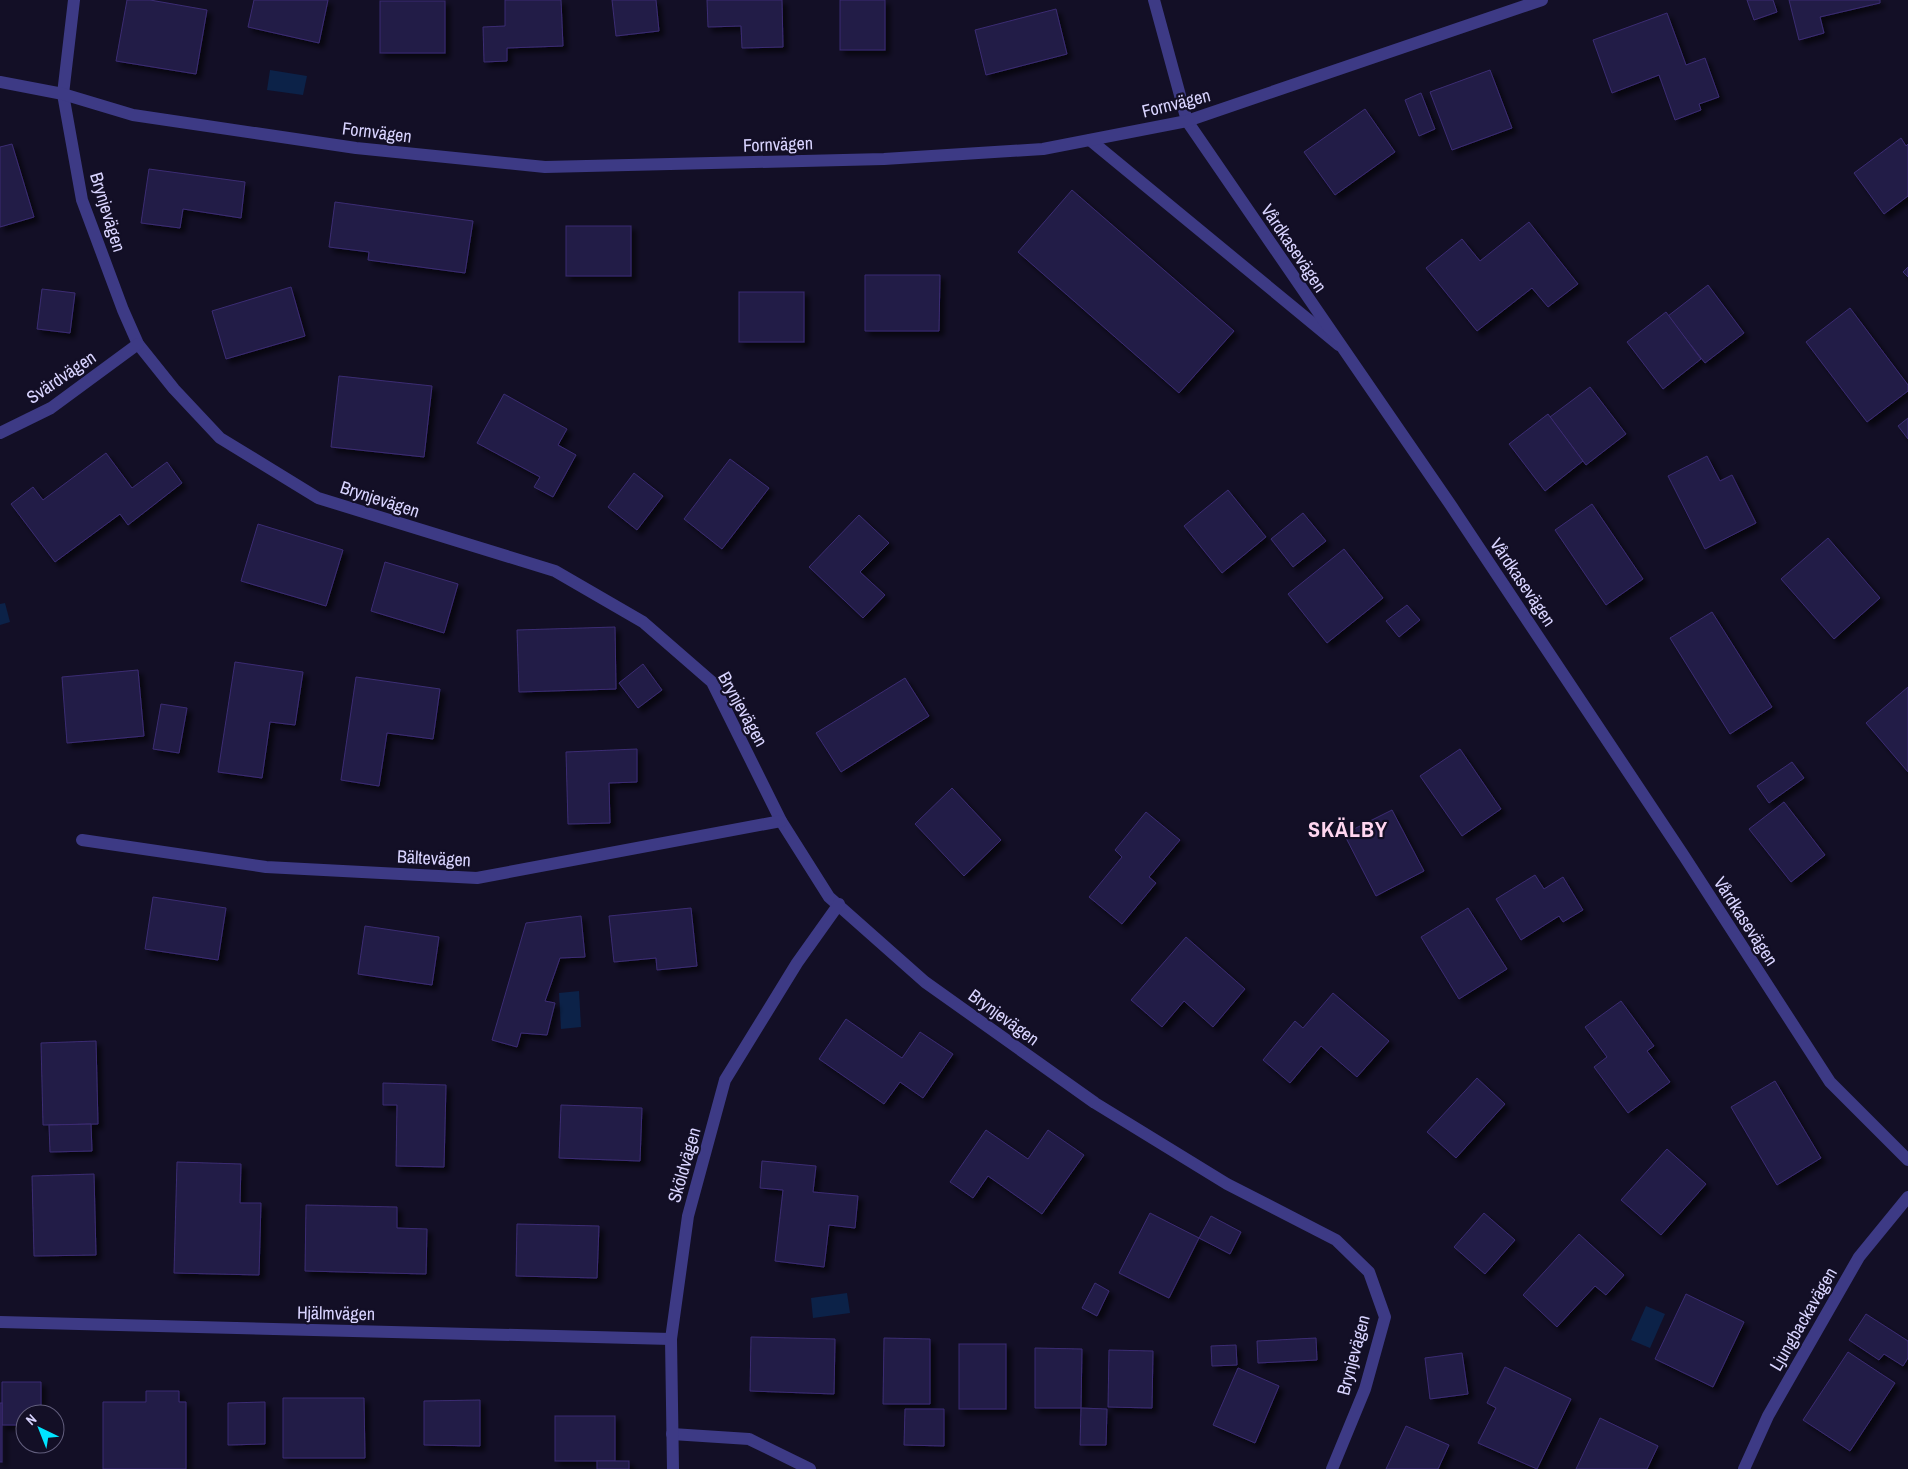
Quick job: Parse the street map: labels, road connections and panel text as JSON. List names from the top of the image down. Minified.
{"streets":{"street":["Fornvägen","Brynjevägen","Vårdkasevägen","Svärdvägen","Bältevägen","Sköldvägen","Hjälmvägen","Ljungbackavägen"]},"crossings":[["Fornvägen","Brynjevägen"],["Fornvägen","Vårdkasevägen"],["Brynjevägen","Svärdvägen"],["Brynjevägen","Bältevägen"],["Brynjevägen","Sköldvägen"],["Sköldvägen","Hjälmvägen"]],"districts":["SKÄLBY"],"north":"top left"}
